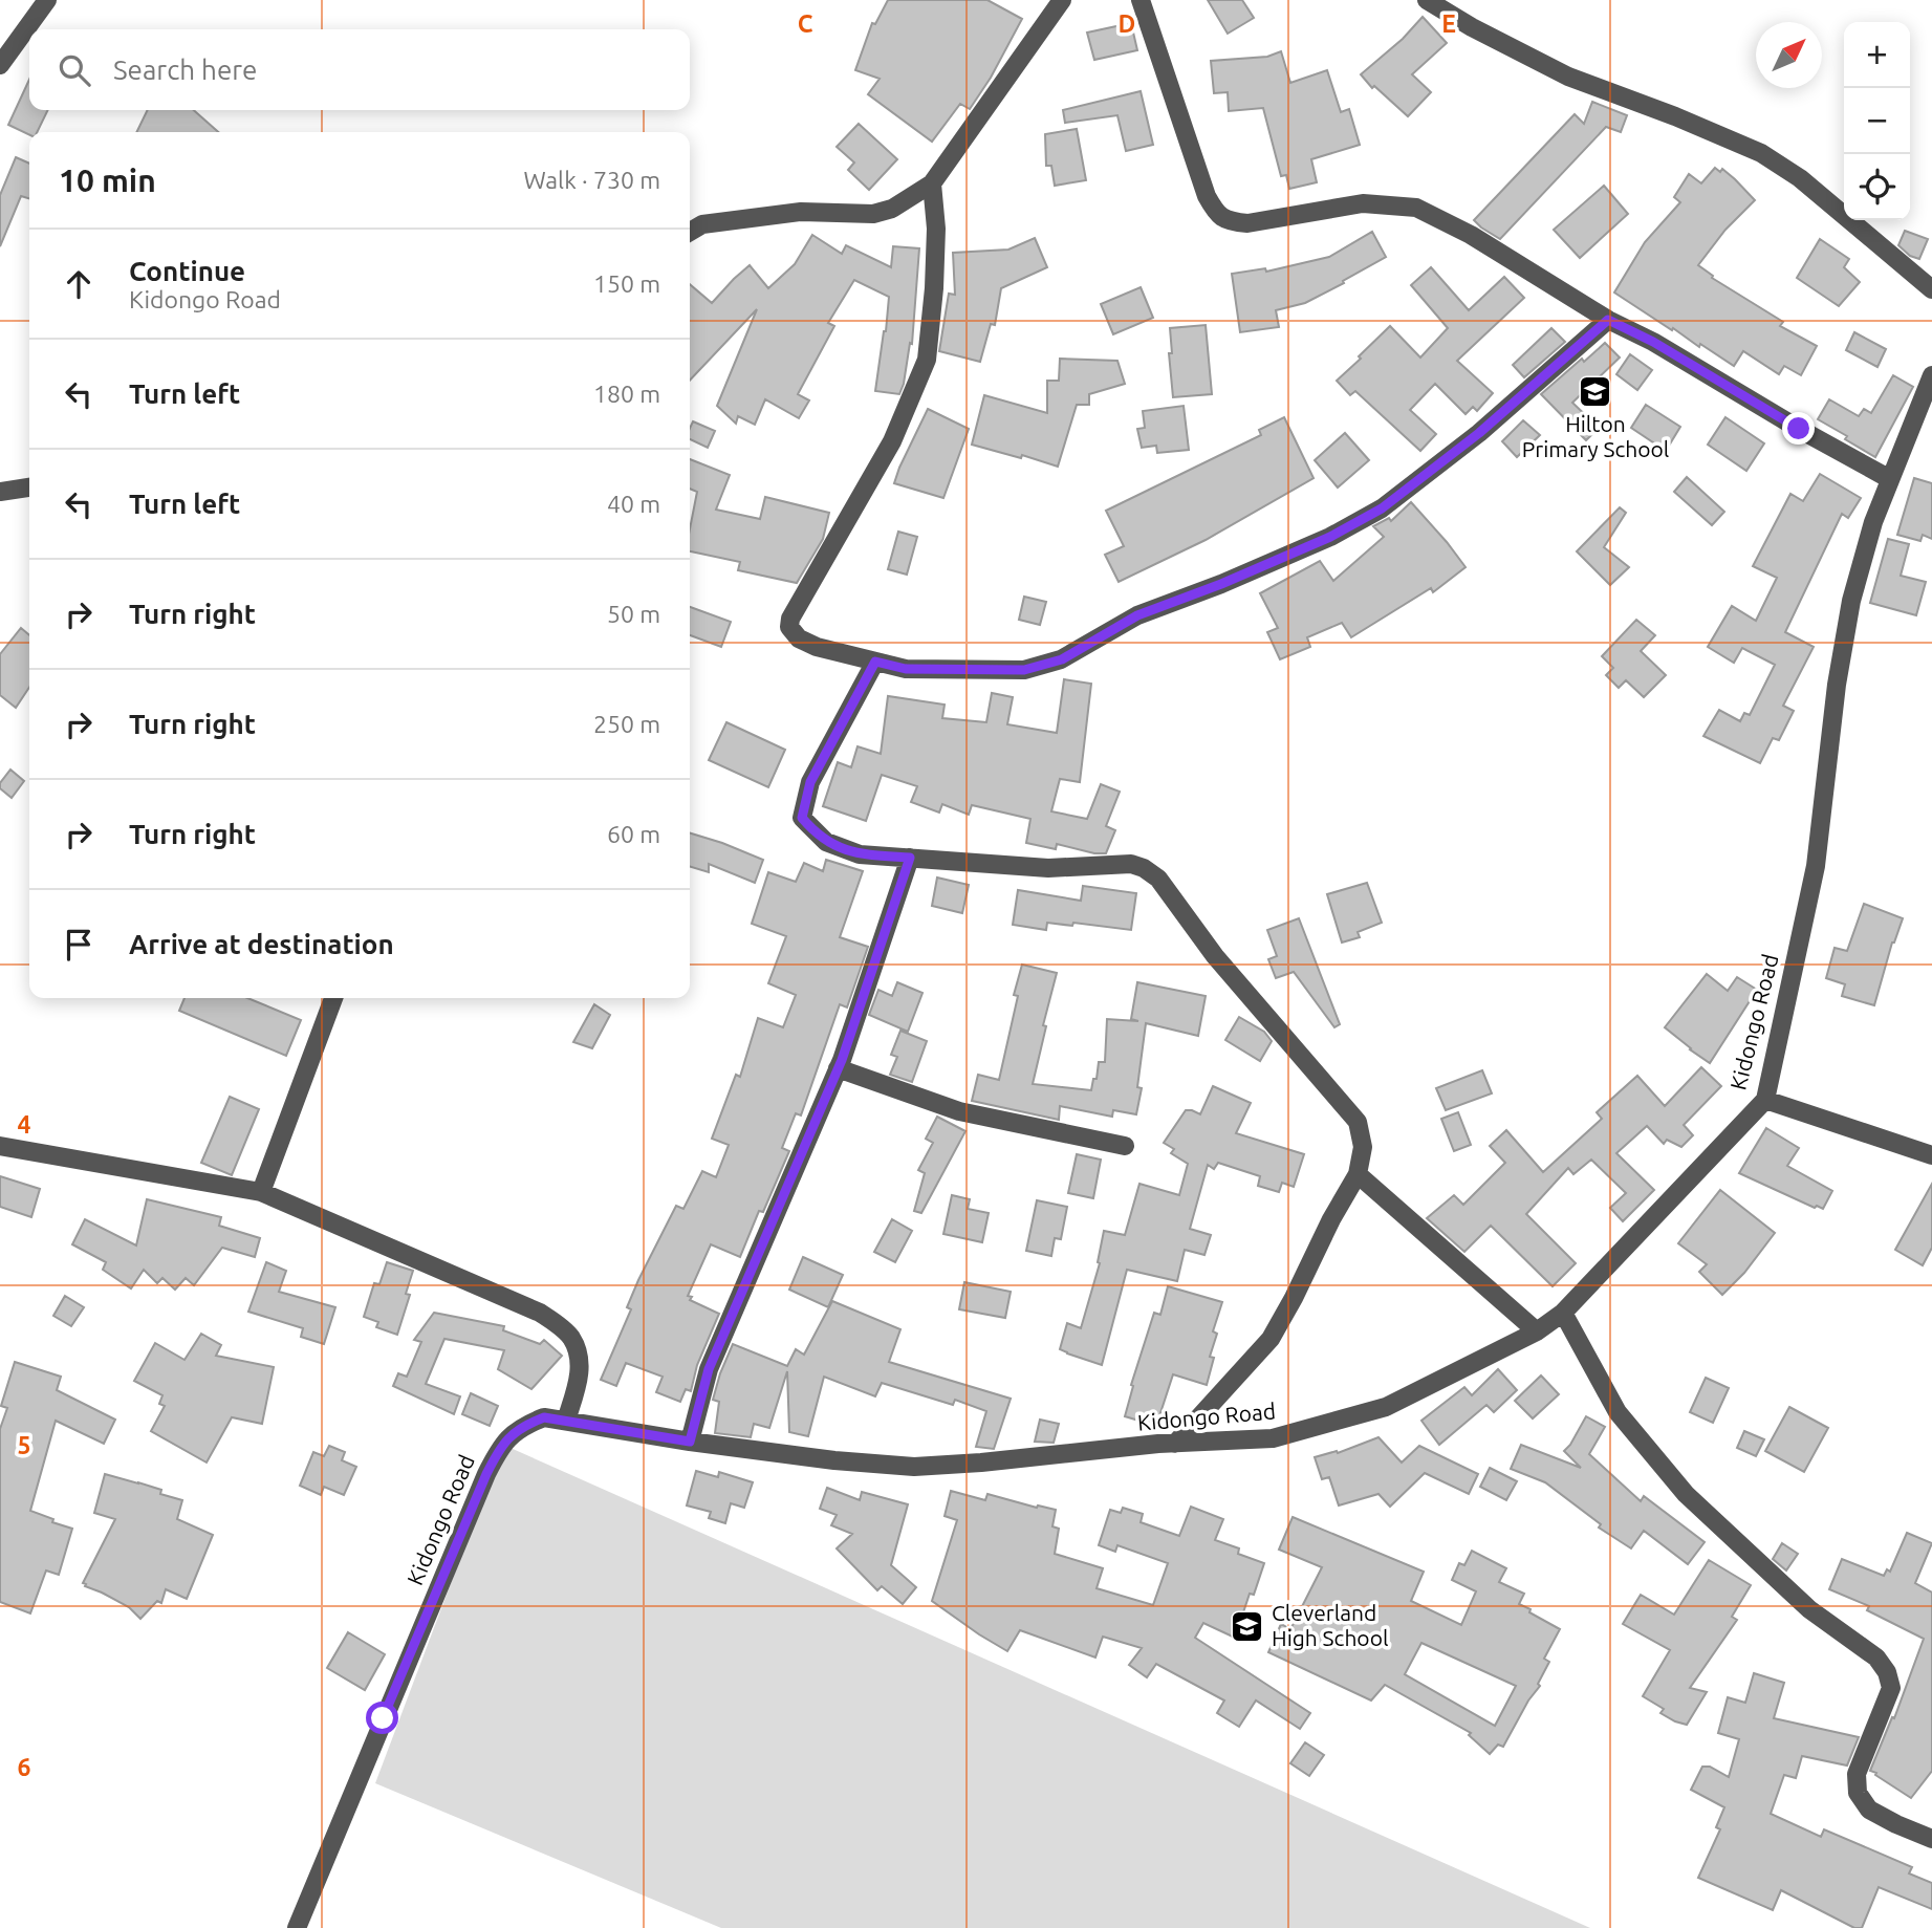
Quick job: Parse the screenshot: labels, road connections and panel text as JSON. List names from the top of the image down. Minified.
{"streets":{"street":["Kidongo Road"]},"places":{"school or university":["Hilton Primary School","Cleverland High School"]},"north":"top right","page":{"map_buttons":["+","−"],"search":"Search here","heading":["10 min","Walk · 730 m"],"list":[["Continue","Kidongo Road","150 m"],["Turn left","180 m"],["Turn left","40 m"],["Turn right","50 m"],["Turn right","250 m"],["Turn right","60 m"],"Arrive at destination"]},"grid":{"columns":["C","D","E"],"rows":["4","5","6"]}}
